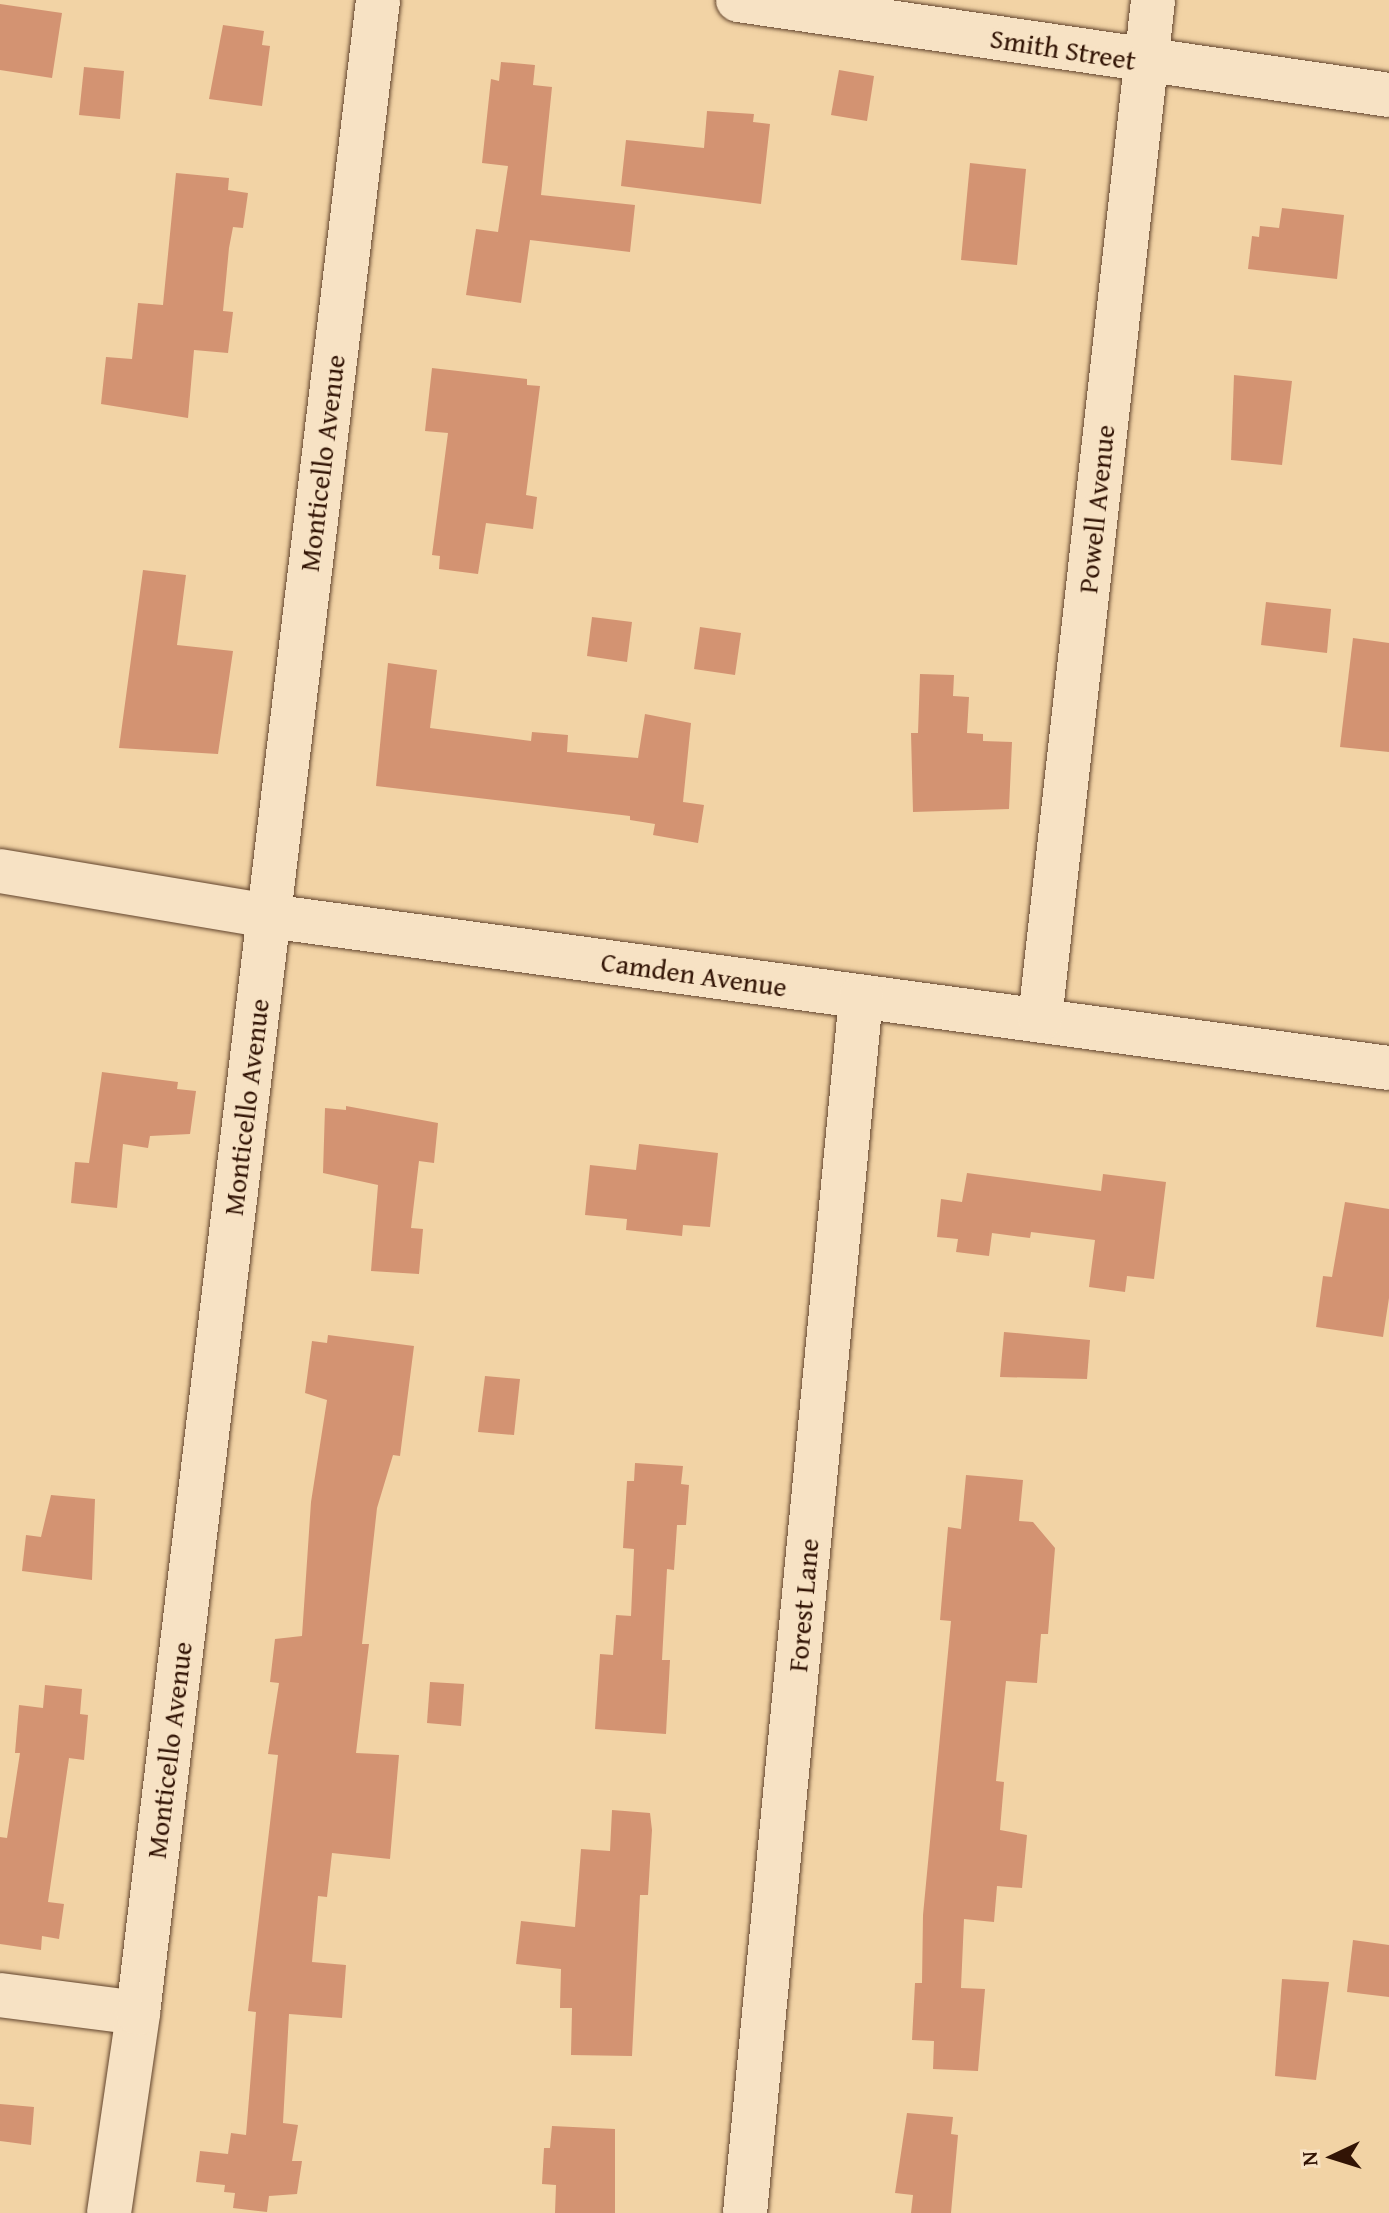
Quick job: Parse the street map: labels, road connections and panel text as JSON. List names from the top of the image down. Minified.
{"streets":{"street":["Smith Street","Monticello Avenue","Powell Avenue","Camden Avenue","Forest Lane"]},"crossings":[["Smith Street","Powell Avenue"],["Monticello Avenue","Camden Avenue"],["Powell Avenue","Camden Avenue"],["Camden Avenue","Forest Lane"]],"north":"left"}
